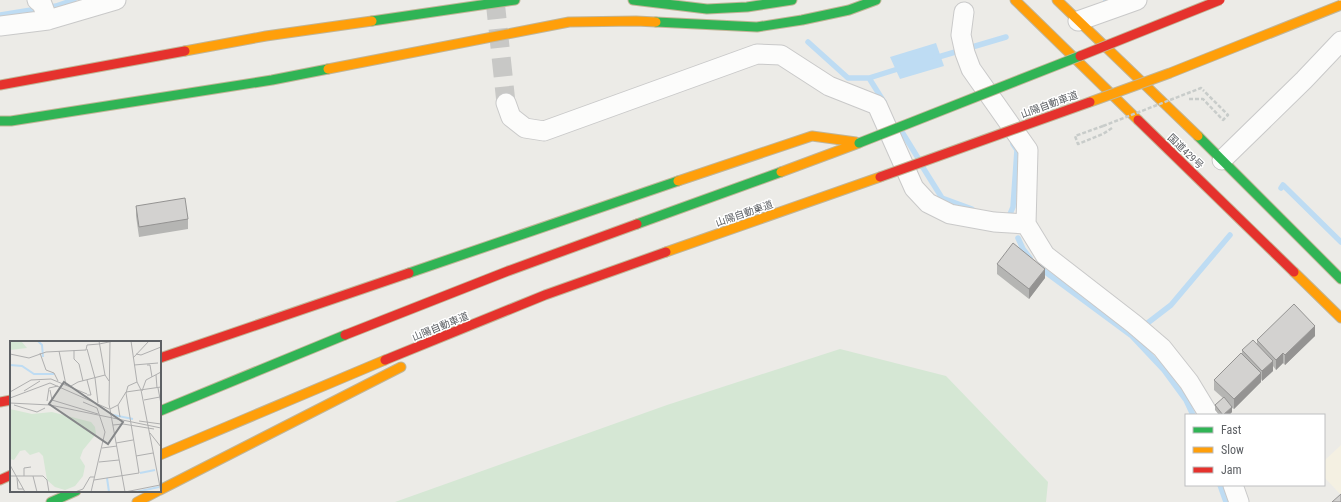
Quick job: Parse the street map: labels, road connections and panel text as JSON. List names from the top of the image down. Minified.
{"streets":{"highway":["山陽自動車道","国道429号"]},"legend":["Fast","Slow","Jam"]}
